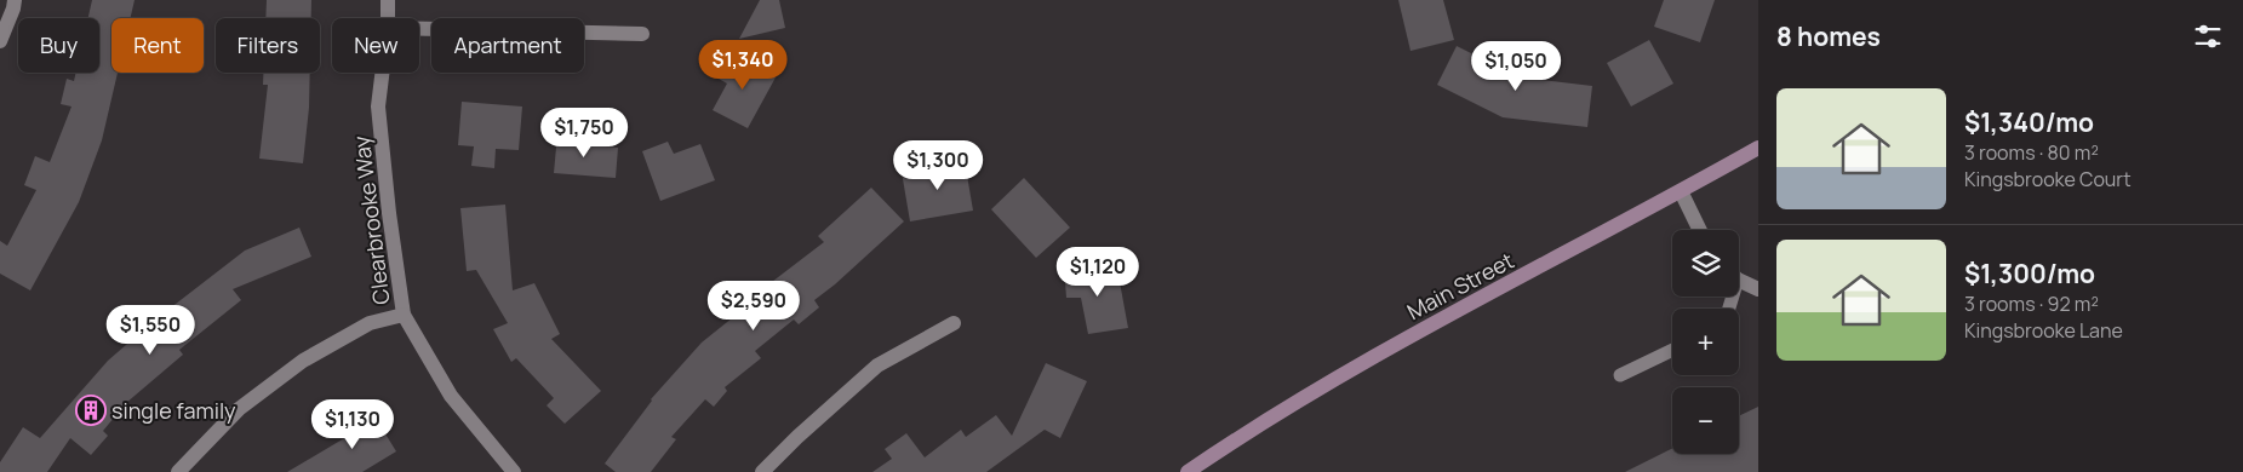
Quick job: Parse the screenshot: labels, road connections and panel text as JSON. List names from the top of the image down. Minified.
{"streets":{"street":["Clearbrooke Way","Main Street"]},"places":{"building":["single family"]},"page":{"heading":"8 homes","chip":["Buy","Rent","Filters","New","Apartment"],"price":["$1,340","$1,050","$1,750","$1,300","$1,120","$2,590","$1,550","$1,130"],"list":[{"name":"$1,340/mo","note":"3 rooms · 80 m² · Kingsbrooke Court"},{"name":"$1,300/mo","note":"3 rooms · 92 m² · Kingsbrooke Lane"}],"map_buttons":["+","−"]}}
